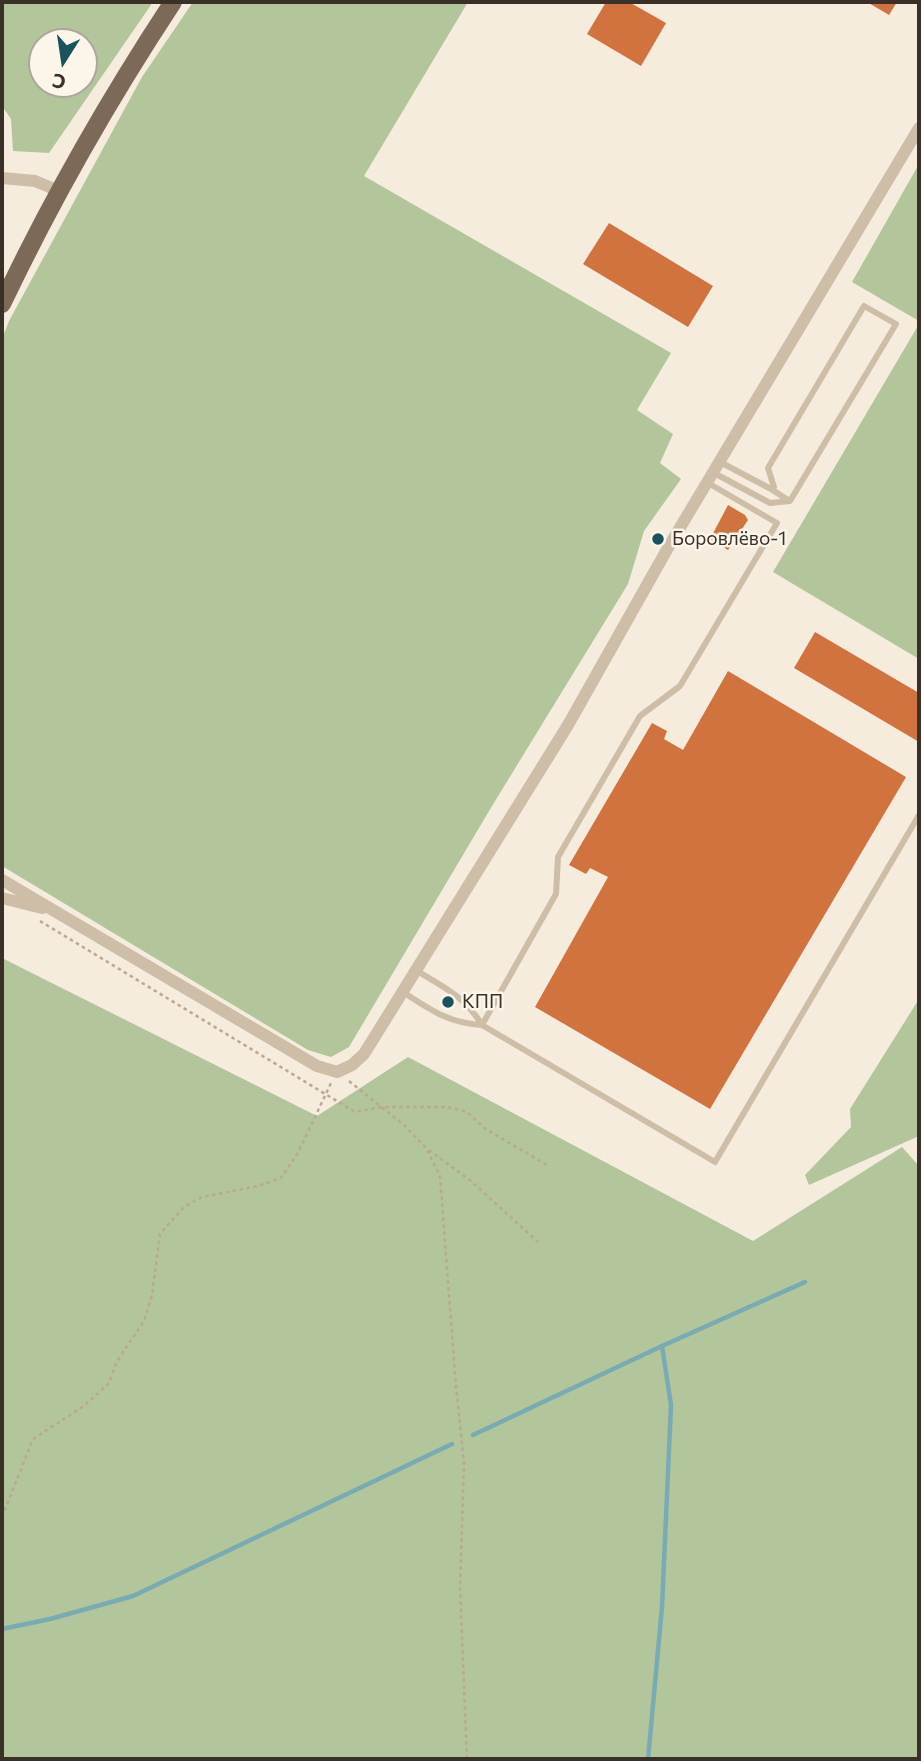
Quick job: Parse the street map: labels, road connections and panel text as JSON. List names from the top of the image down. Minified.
{"places":["Боровлёво-1","КПП"],"north":"bottom"}
